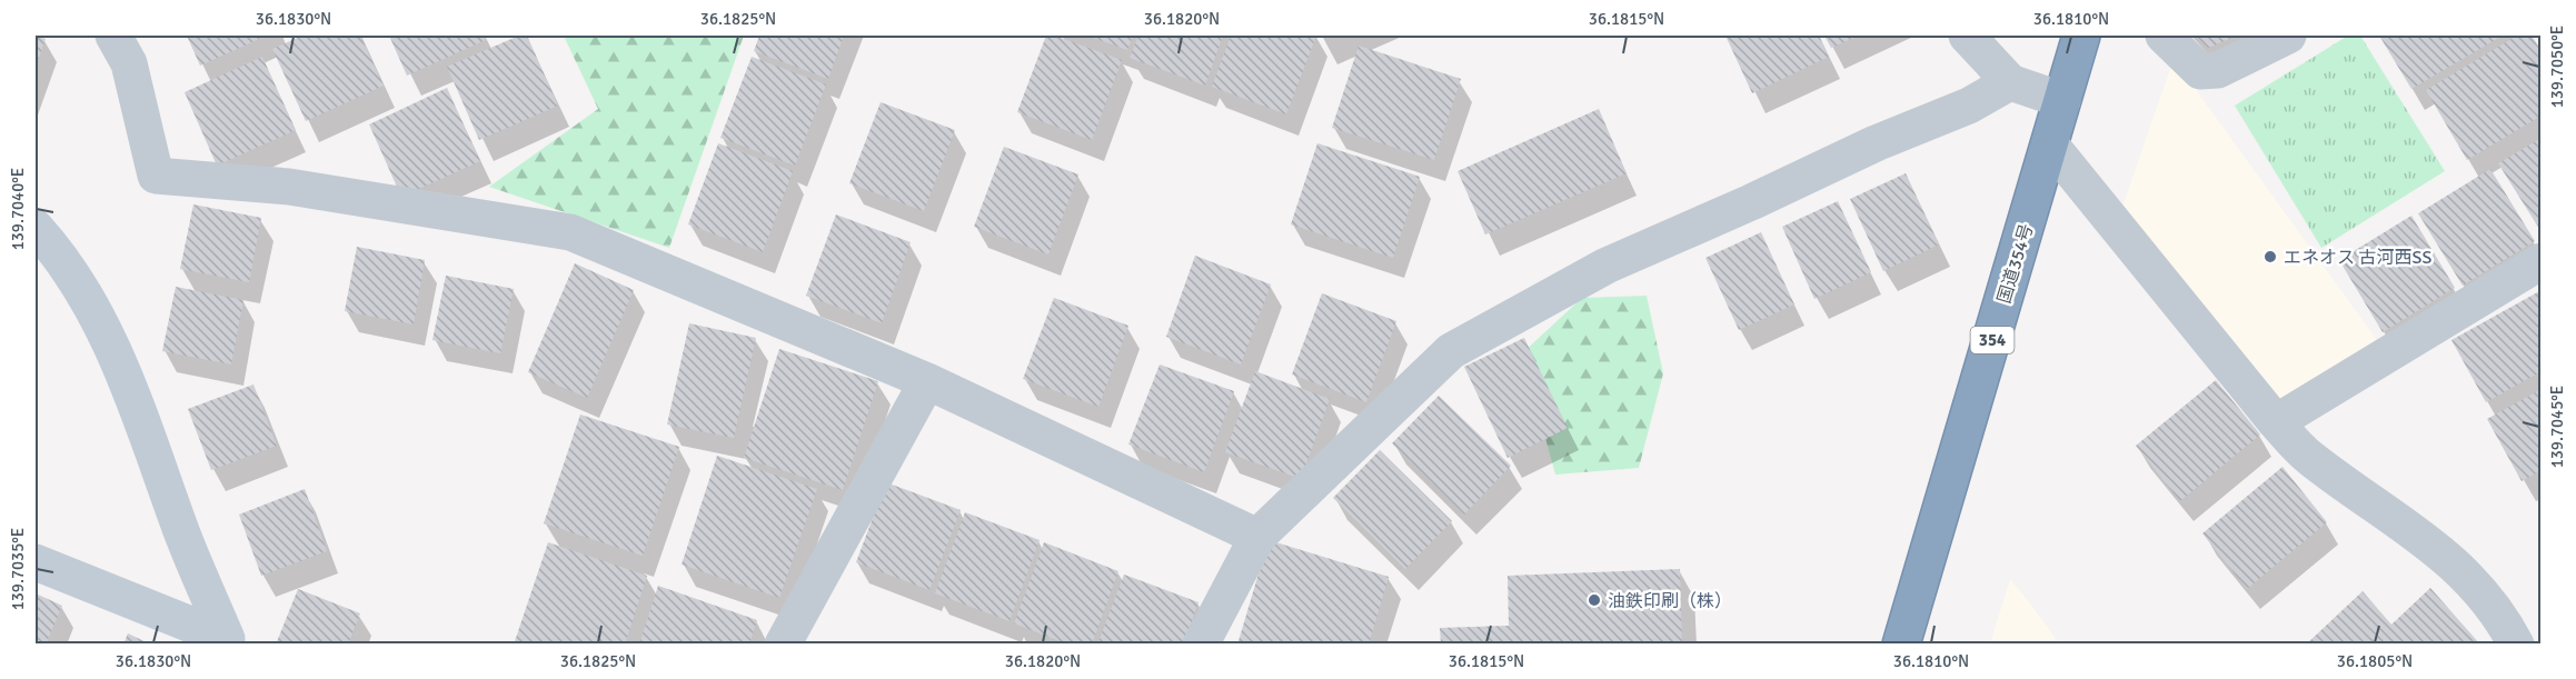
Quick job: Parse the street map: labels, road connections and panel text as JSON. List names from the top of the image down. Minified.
{"streets":{"highway":["国道354号","354"]},"places":["エネオス 古河西SS","油鉄印刷（株）"],"coordinates":["36.1830°N","36.1825°N","36.1820°N","36.1815°N","36.1810°N","139.7050°E","139.7040°E","139.7045°E","139.7035°E","36.1805°N"]}
